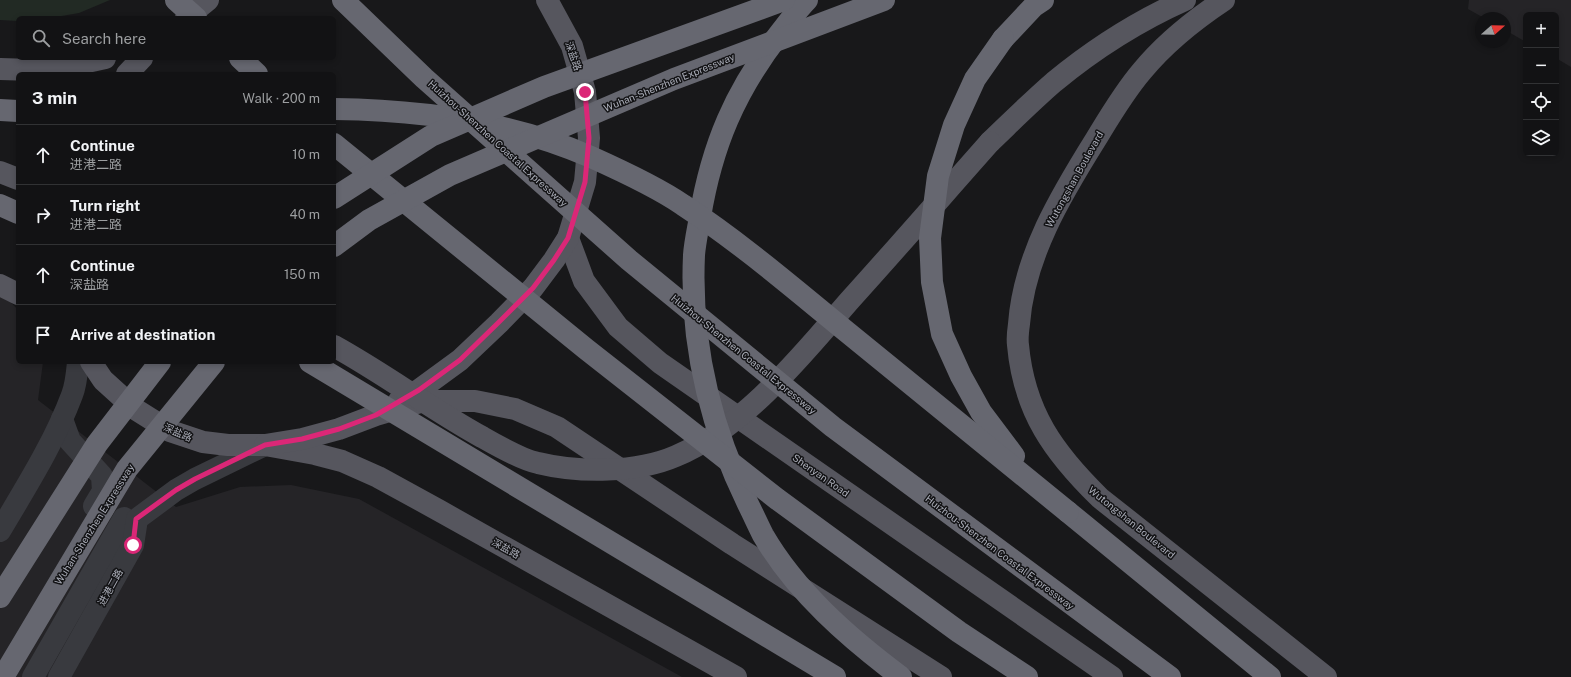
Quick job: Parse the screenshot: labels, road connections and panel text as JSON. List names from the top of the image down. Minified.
{"streets":{"highway":["Wuhan-Shenzhen Expressway","Huizhou-Shenzhen Coastal Expressway"],"main road":["深盐路","Wutongshan Boulevard","Shenyan Road"],"lane":["进港二路"]},"crossings":[["深盐路","Shenyan Road"]],"north":"right","page":{"map_buttons":["+","−"],"search":"Search here","heading":["3 min","Walk · 200 m"],"list":[["Continue","进港二路","10 m"],["Turn right","进港二路","40 m"],["Continue","深盐路","150 m"],"Arrive at destination"]}}
